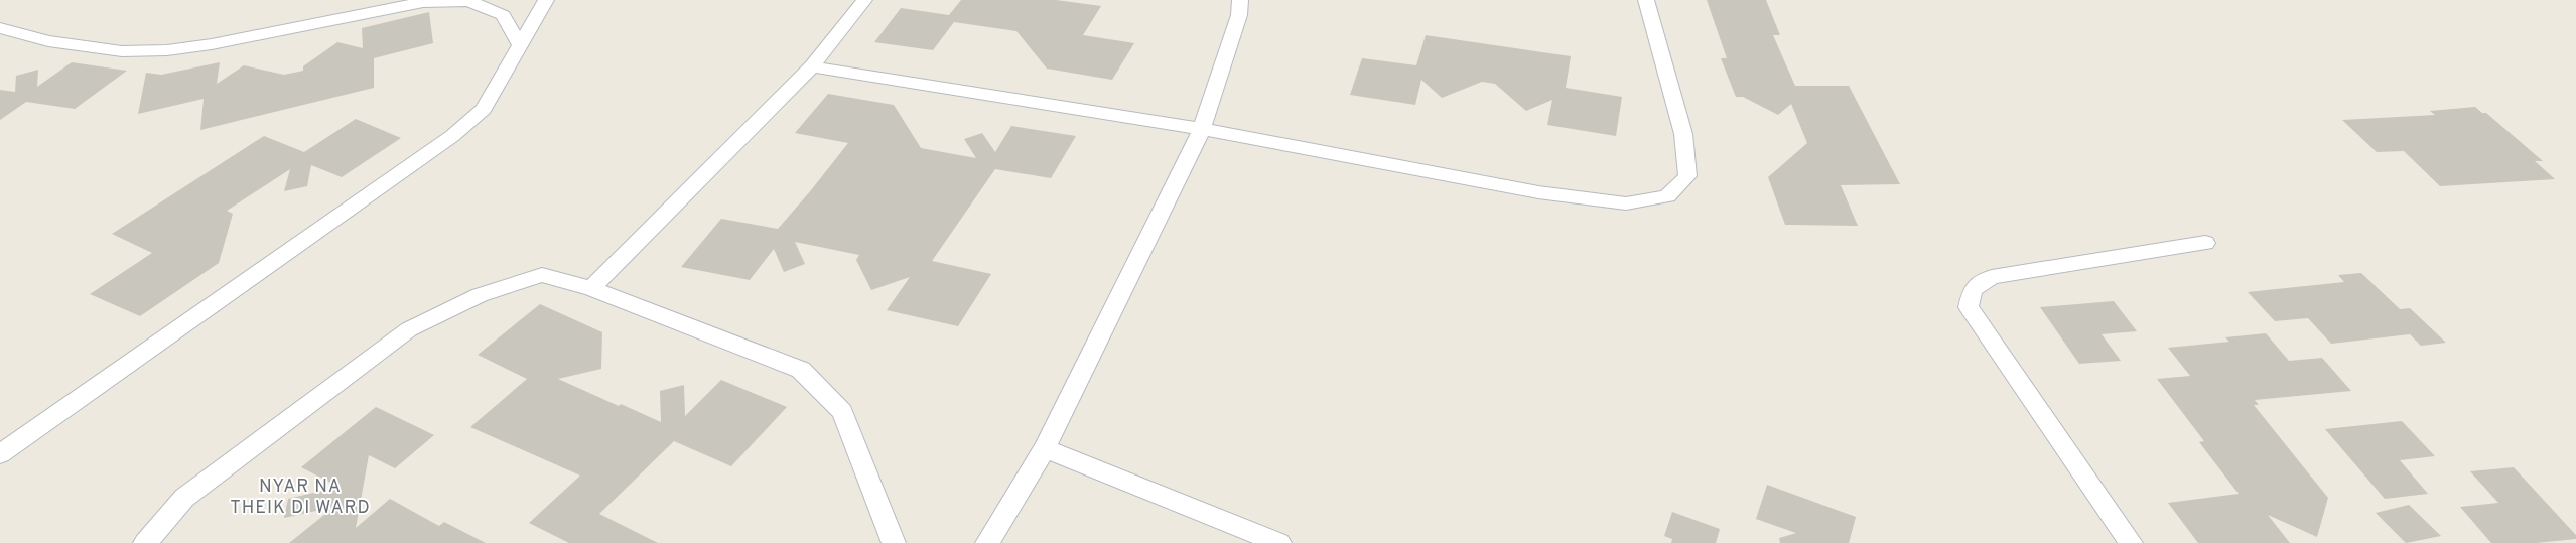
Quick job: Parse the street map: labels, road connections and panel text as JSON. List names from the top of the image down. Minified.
{"districts":["NYAR NA THEIK DI WARD"]}
